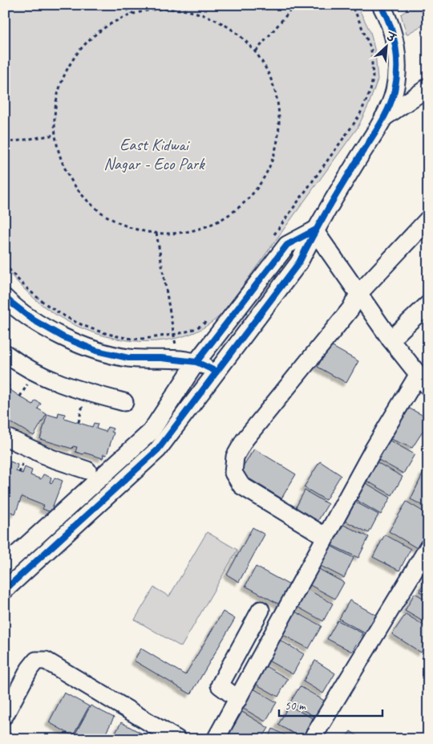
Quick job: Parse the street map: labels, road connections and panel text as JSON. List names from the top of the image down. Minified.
{"parks":["East Kidwai Nagar - Eco Park"],"scale_bar":"50 m","north":"top right"}
